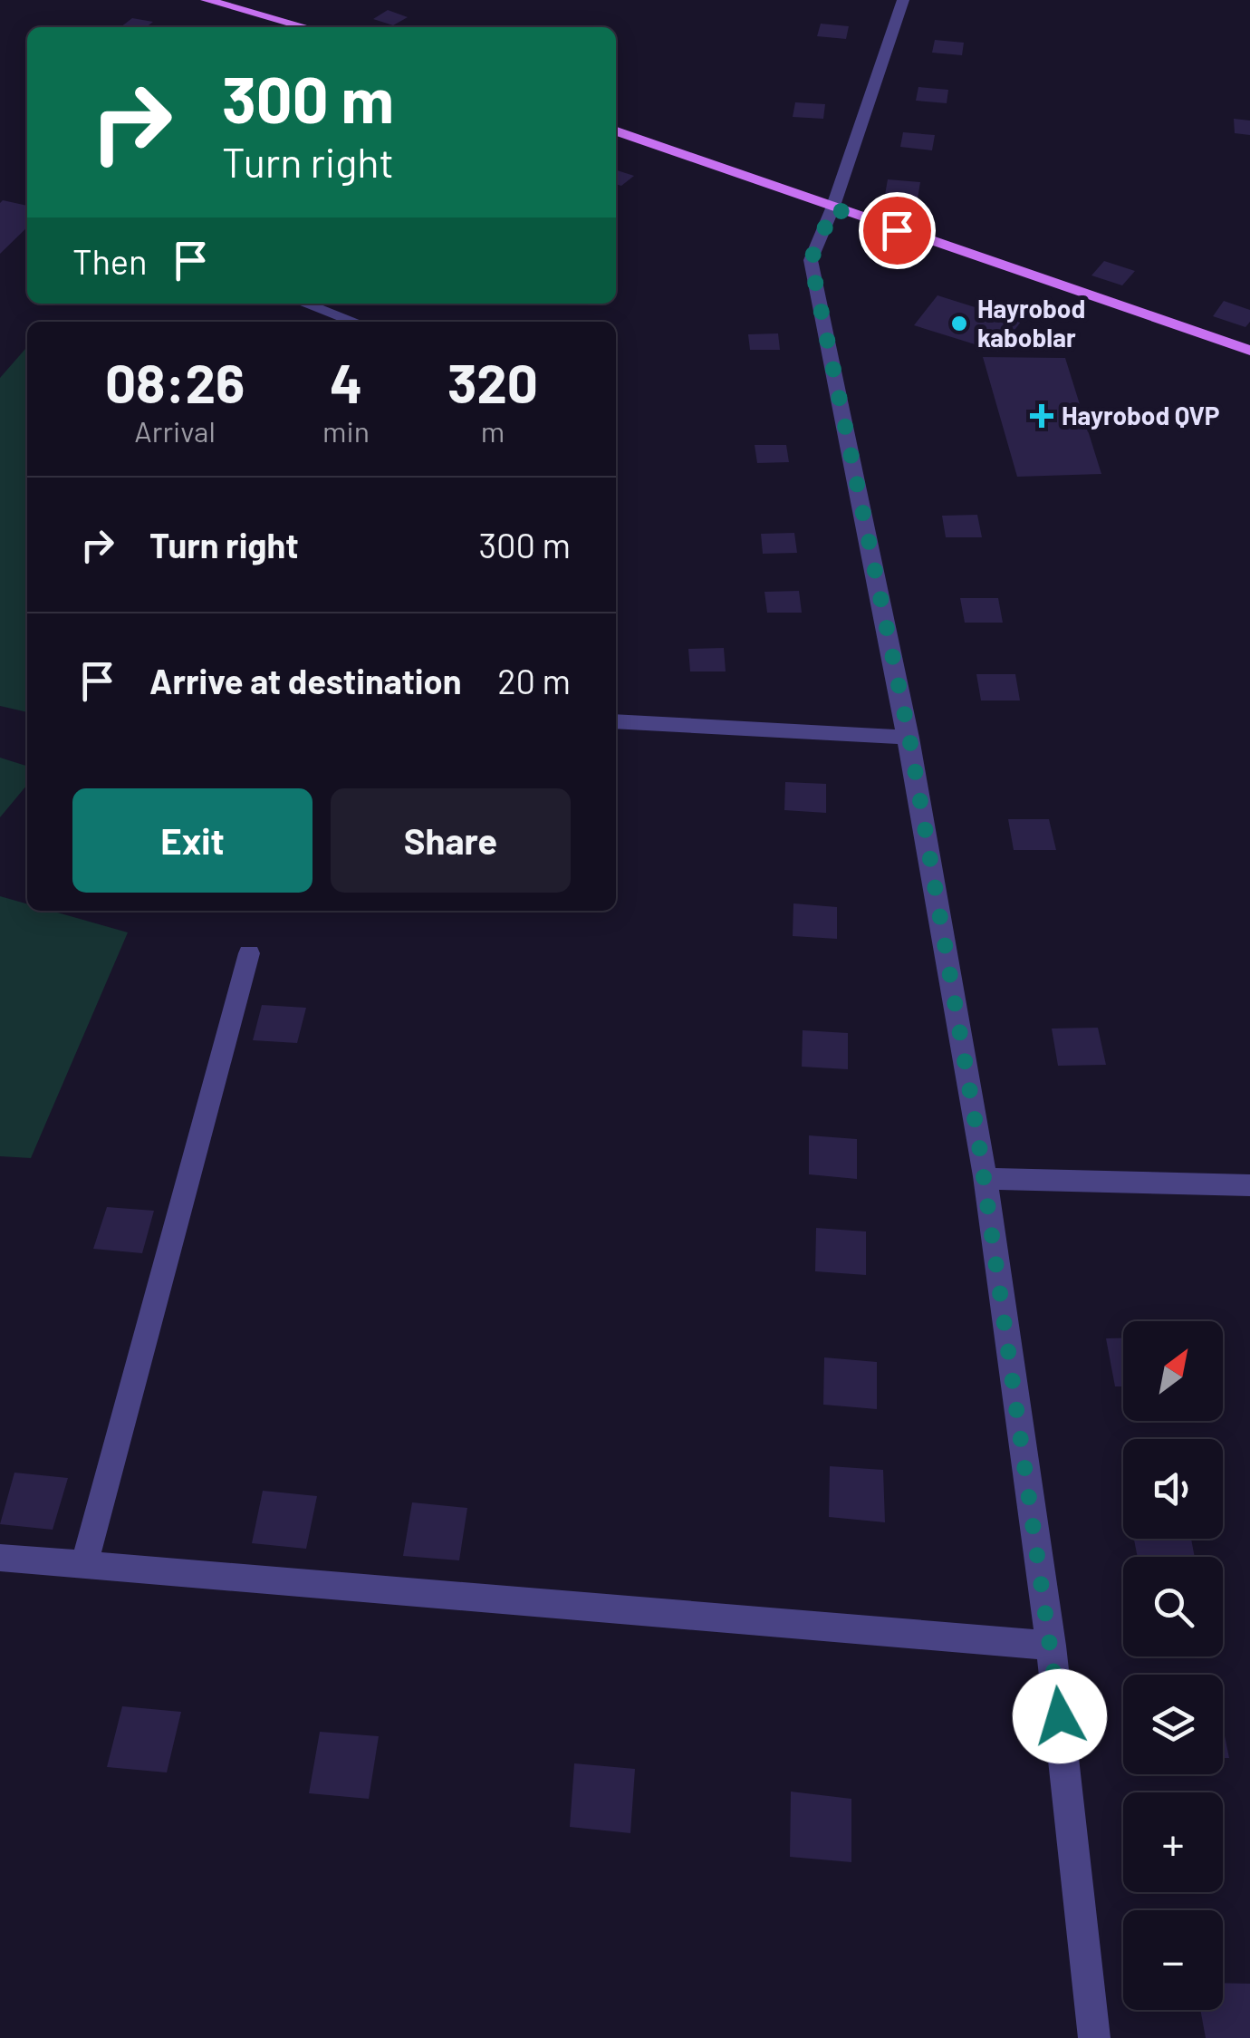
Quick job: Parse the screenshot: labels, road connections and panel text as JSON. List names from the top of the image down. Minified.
{"places":{"other":["Hayrobod kaboblar"],"health":["Hayrobod QVP"]},"north":"top right","page":{"turn":["300 m","Turn right"],"then":"Then","eta":["08:26","Arrival","4","min","320","m"],"list":[{"name":"Turn right","value":"300 m"},{"name":"Arrive at destination","value":"20 m"}],"buttons":["Exit","Share"],"map_buttons":["+","−"]}}
